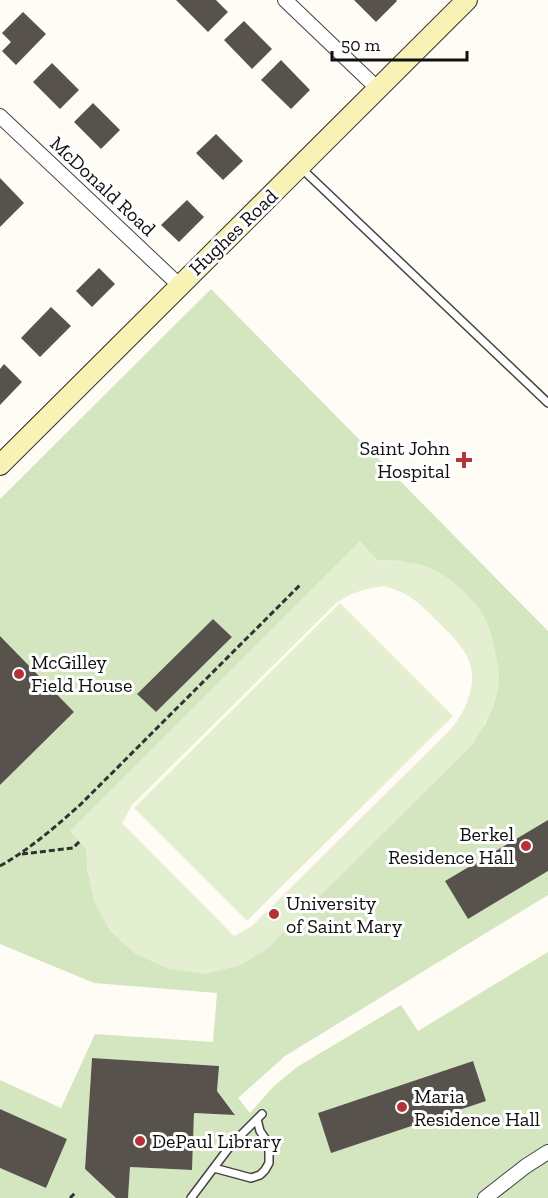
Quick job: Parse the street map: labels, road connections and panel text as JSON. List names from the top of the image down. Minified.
{"streets":{"street":["McDonald Road","Hughes Road"]},"crossings":[["McDonald Road","Hughes Road"]],"places":{"health":["Saint John Hospital"],"other":["McGilley Field House","Berkel Residence Hall","University of Saint Mary","Maria Residence Hall","DePaul Library"]},"scale_bar":"50 m"}
